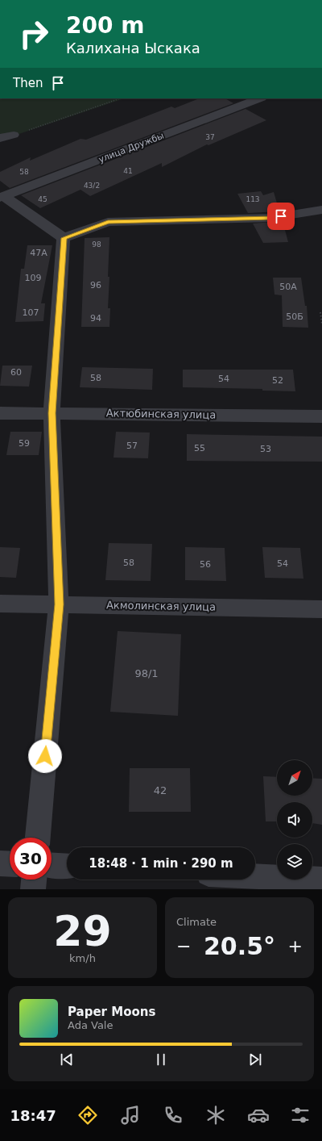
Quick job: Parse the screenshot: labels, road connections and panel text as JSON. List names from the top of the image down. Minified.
{"streets":{"street":["улица Дружбы","Актюбинская улица","Акмолинская улица"]},"house_numbers":["37","41","58","43/2","45","113","98","47А","109","96","50А","107","50Б","94","60","58","54","52","59","57","55","53","58","54","56","98/1","42"],"north":"top right","page":{"turn":["200 m","Калихана Ыскака"],"then":"Then","limit":"30","trip":"18:48 · 1 min · 290 m","tile":[["29","km/h"],"Climate"],"heat":["−","20.5°","+"],"song":["Paper Moons","Ada Vale"],"tabs":"18:47"}}
